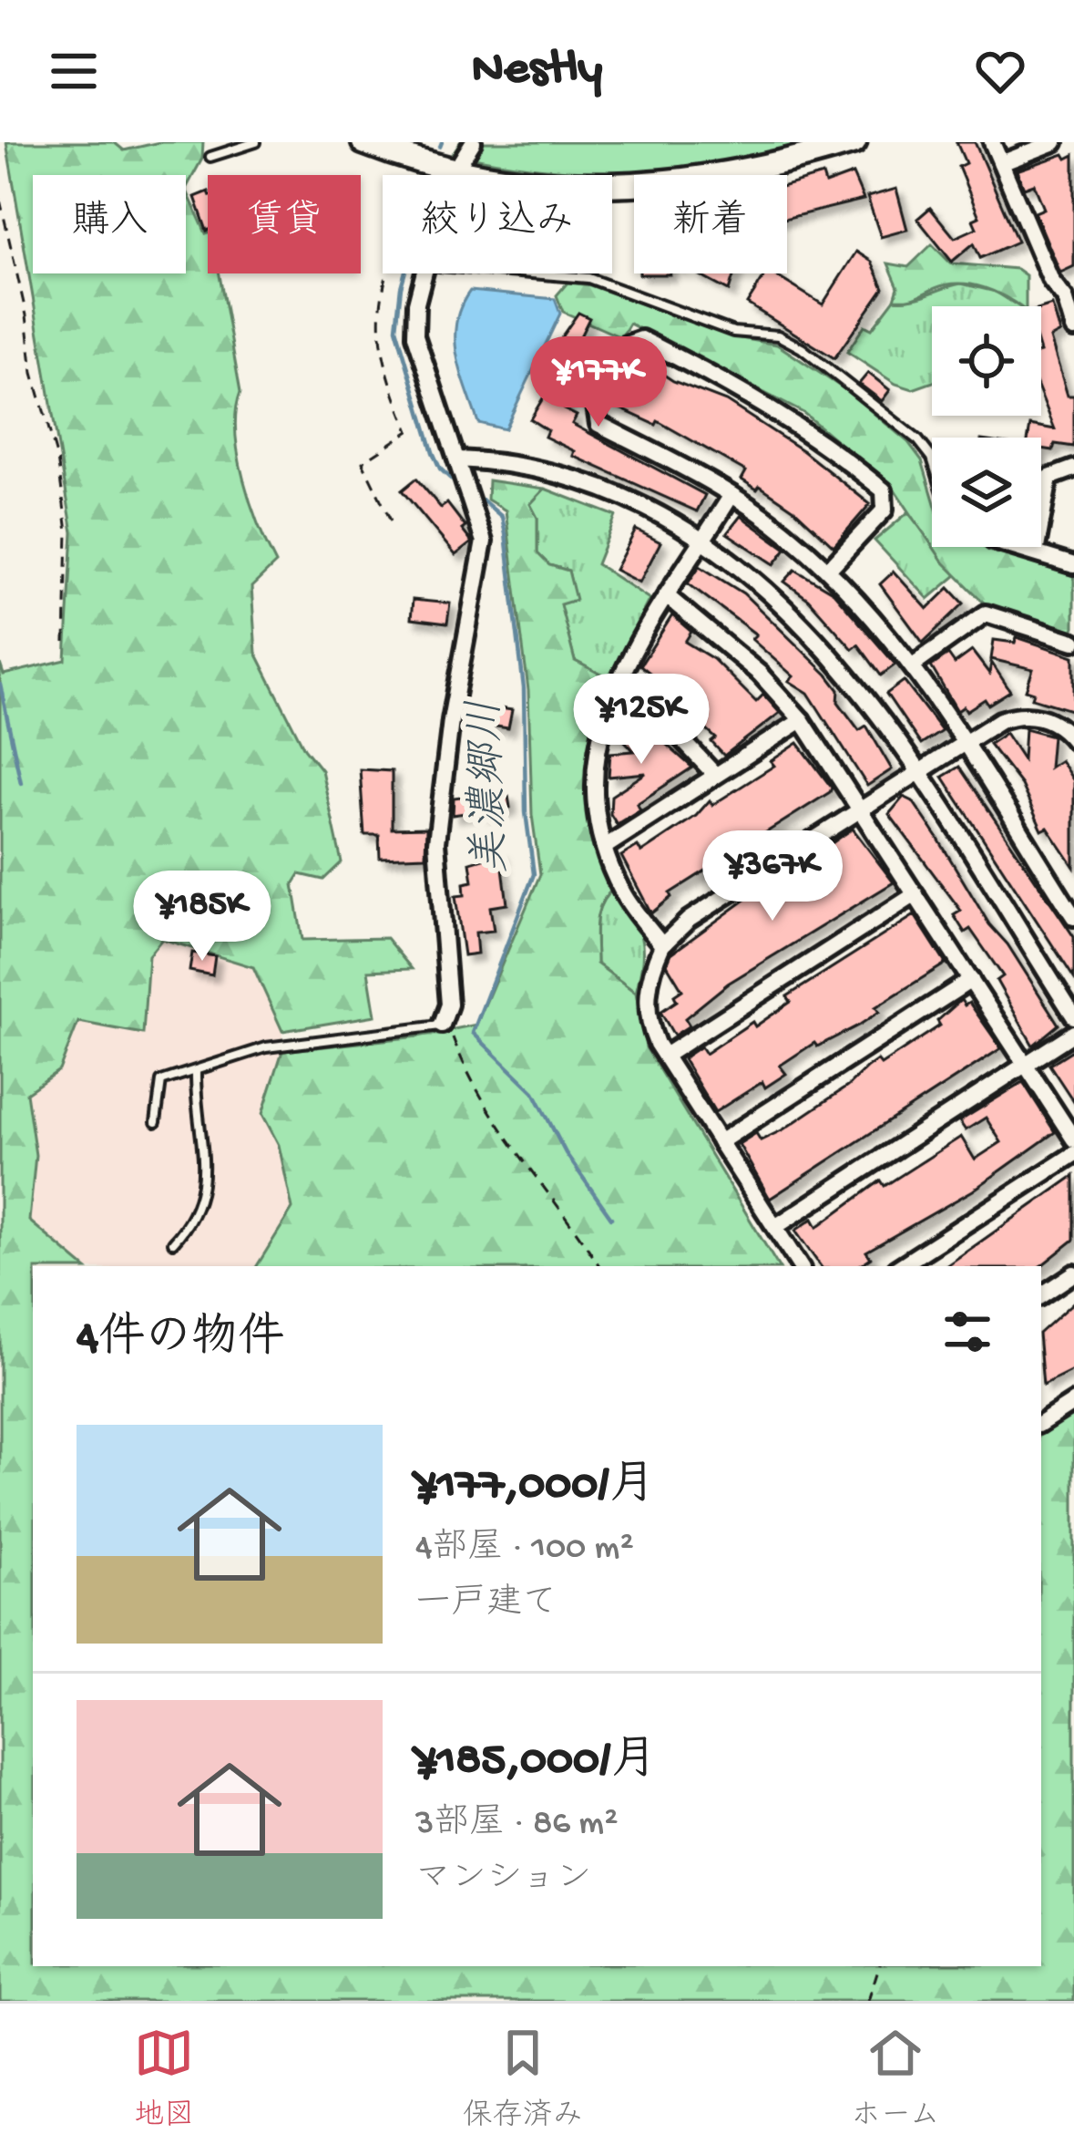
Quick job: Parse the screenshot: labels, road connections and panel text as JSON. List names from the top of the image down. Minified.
{"water":["美濃郷川"],"page":{"header":"Nestly","chip":["購入","賃貸","絞り込み","新着"],"price":["¥177K","¥125K","¥367K","¥185K"],"heading":"4件の物件","list":[{"name":"¥177,000/月","note":"4部屋 · 100 m² · 一戸建て"},{"name":"¥185,000/月","note":"3部屋 · 86 m² · マンション"}],"tabs":["地図","保存済み","ホーム"]}}
